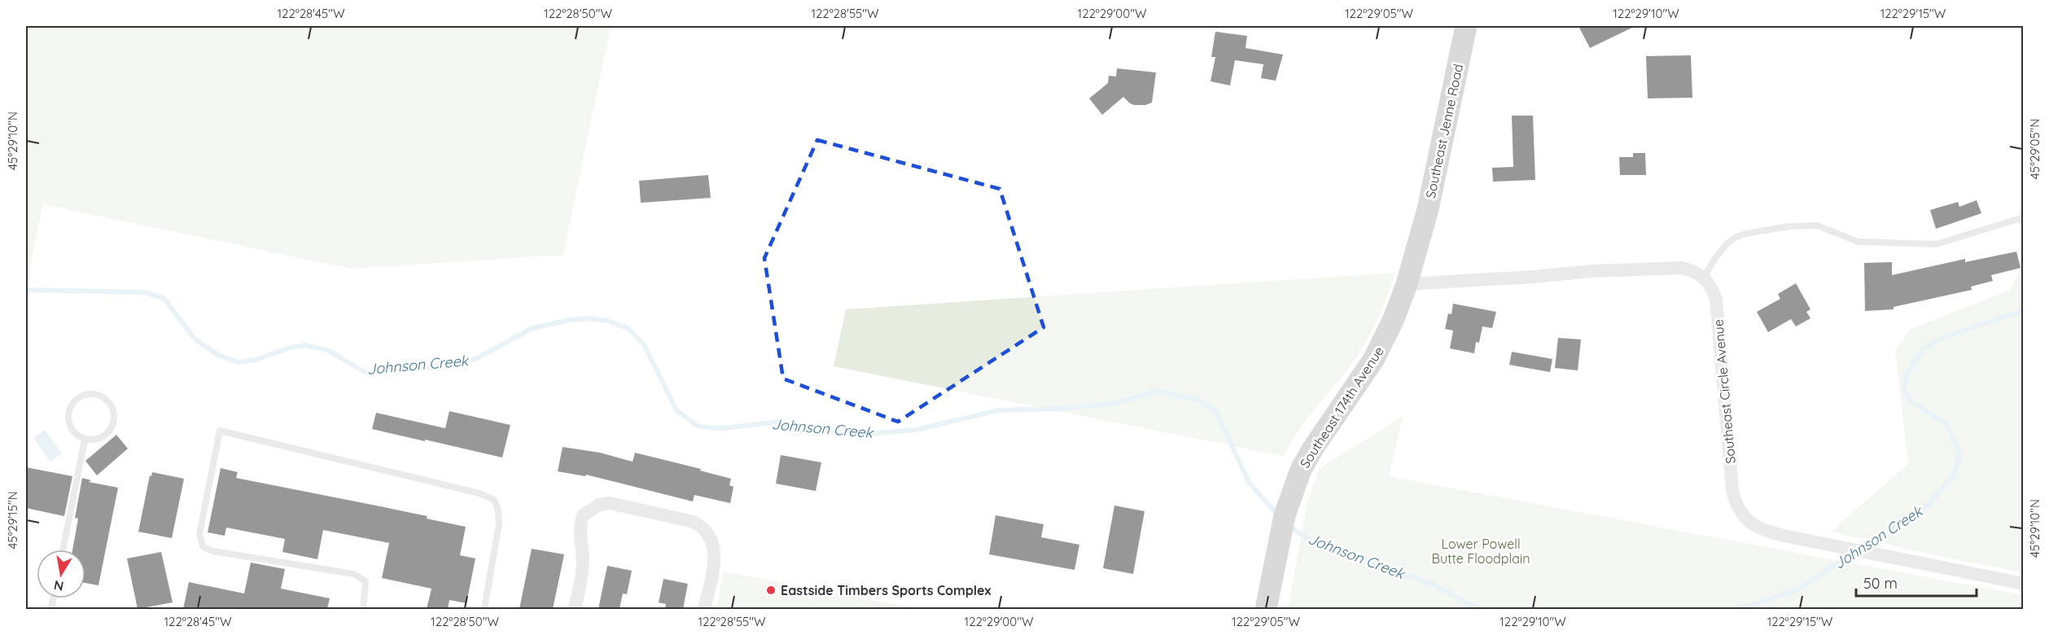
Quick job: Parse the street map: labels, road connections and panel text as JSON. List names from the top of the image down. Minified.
{"streets":{"main road":["Southeast Jenne Road","Southeast 174th Avenue"],"street":["Southeast Circle Avenue"]},"crossings":[["Southeast Jenne Road","Southeast 174th Avenue"]],"water":["Johnson Creek"],"parks":["Lower Powell Butte Floodplain"],"places":["Eastside Timbers Sports Complex"],"scale_bar":"50 m","north":"bottom","coordinates":["122°28'45\"W","122°28'50\"W","122°28'55\"W","122°29'00\"W","122°29'05\"W","122°29'10\"W","122°29'15\"W","45°29'10\"N","45°29'05\"N","45°29'15\"N"]}
